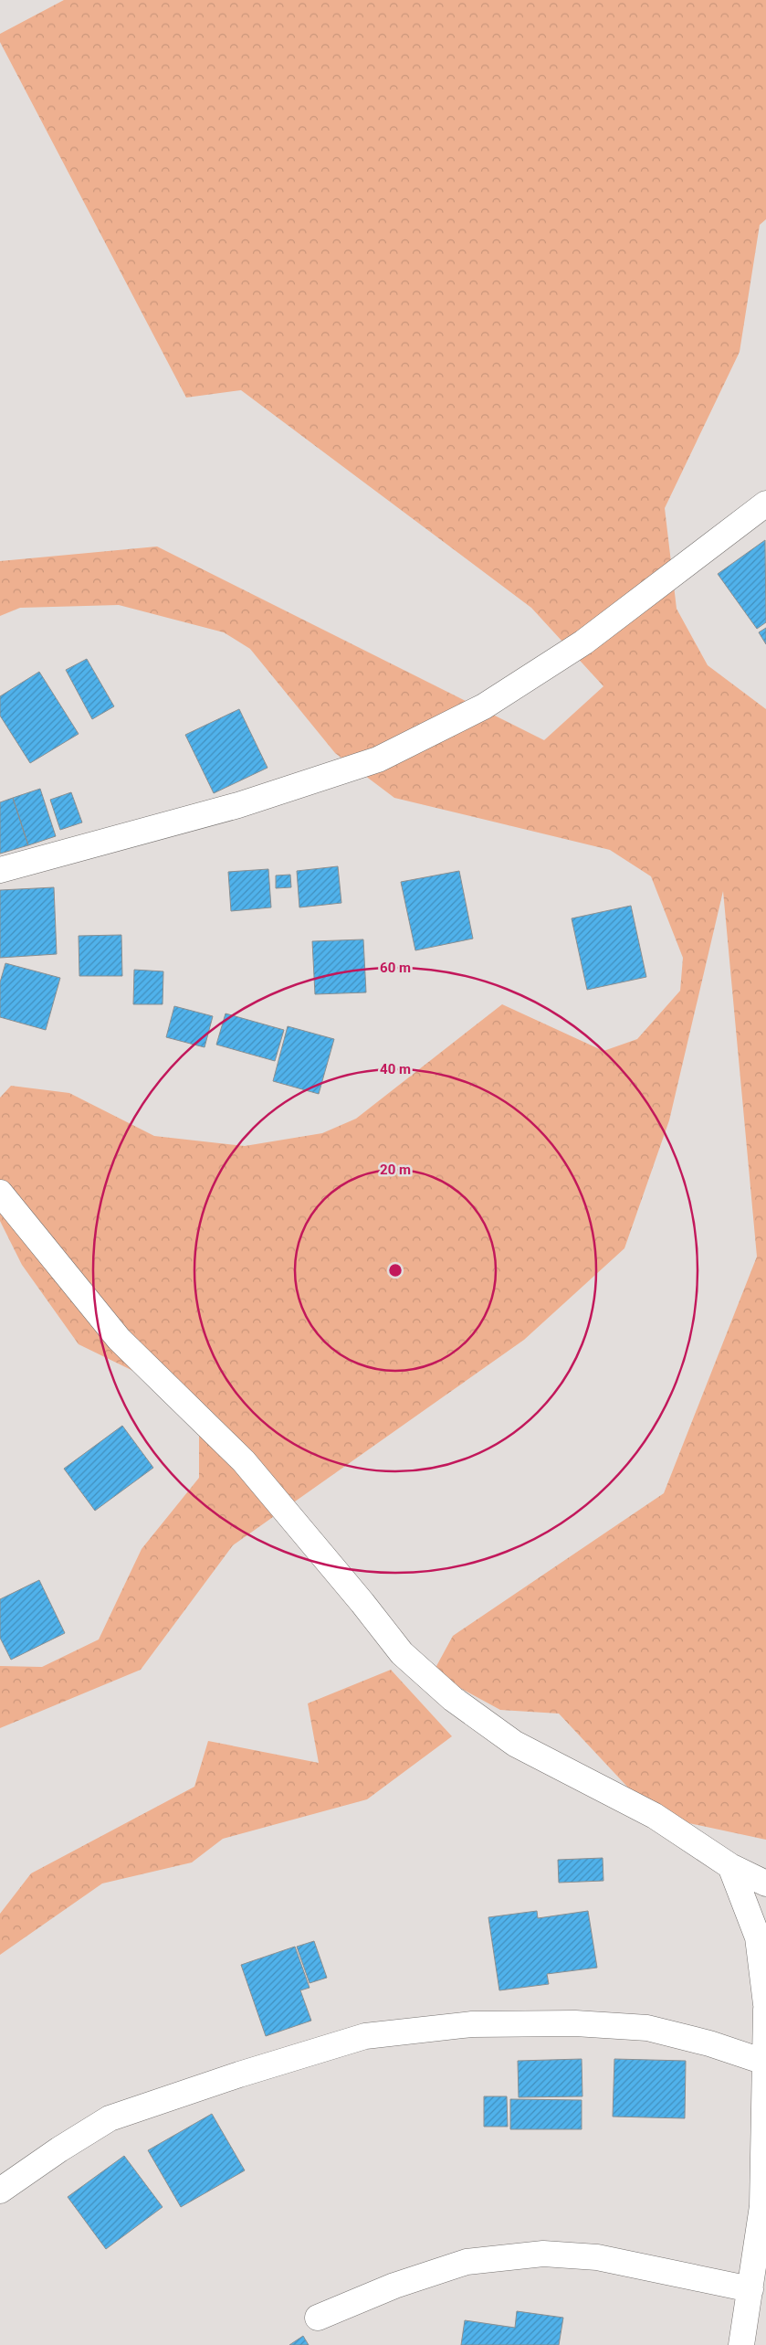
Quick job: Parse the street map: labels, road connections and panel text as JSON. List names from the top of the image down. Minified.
{"rings":["60 m","40 m","20 m"]}
